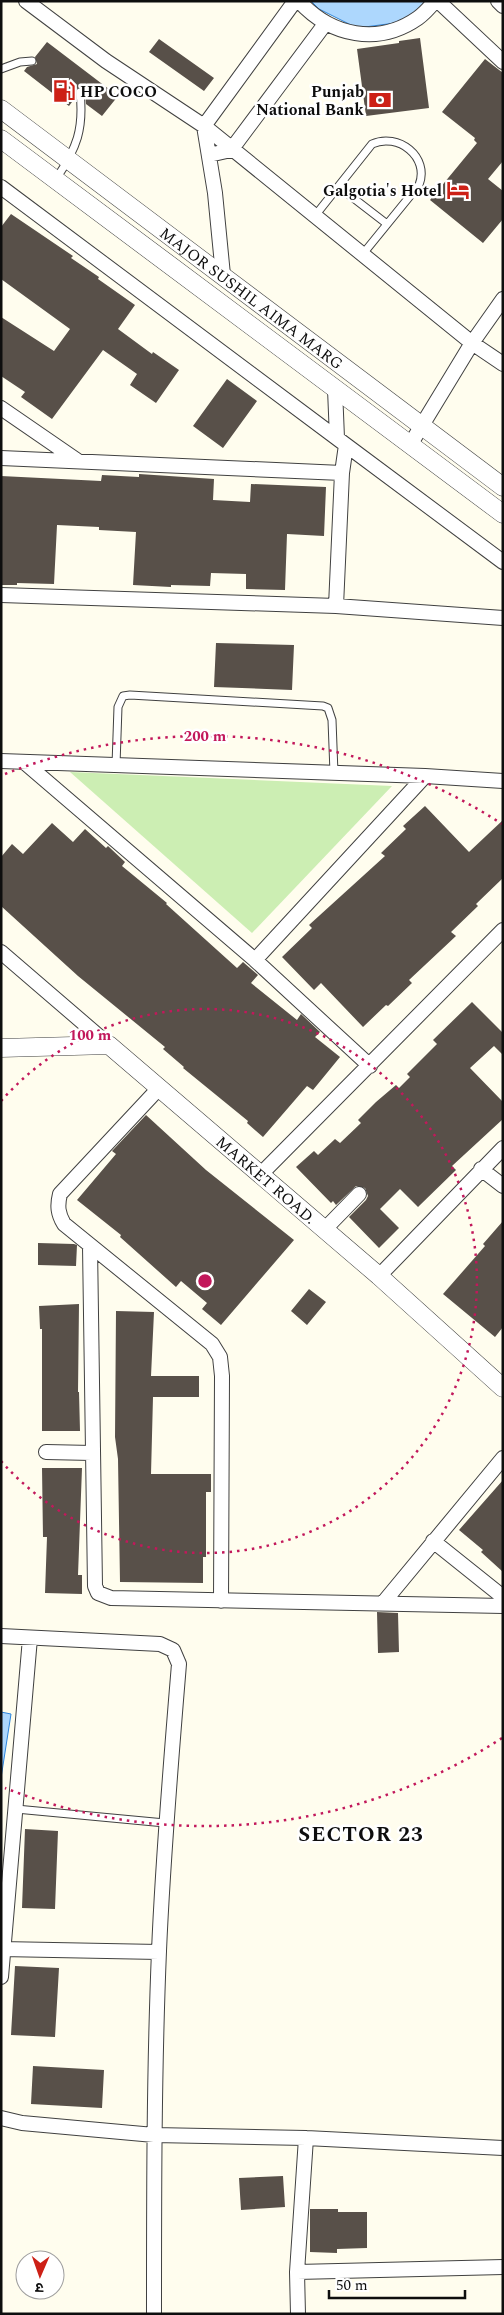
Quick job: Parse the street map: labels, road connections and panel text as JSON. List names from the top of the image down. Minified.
{"streets":{"street":["MAJOR SUSHIL AIMA MARG","MARKET ROAD."]},"districts":["SECTOR 23"],"places":{"fuel station":["HP COCO"],"bank":["Punjab National Bank"],"hotel":["Galgotia's Hotel"]},"scale_bar":"50 m","north":"bottom","rings":["200 m","100 m"]}
